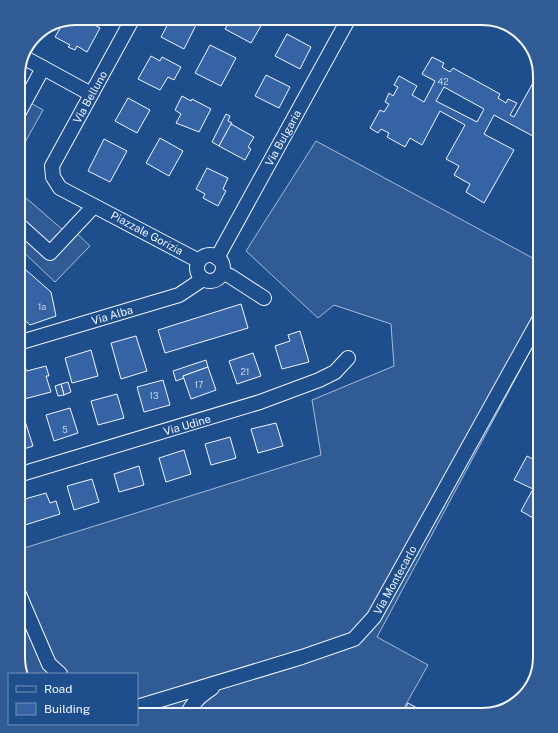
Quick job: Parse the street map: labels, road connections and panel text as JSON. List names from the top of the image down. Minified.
{"streets":{"street":["Via Belluno","Via Bulgaria","Piazzale Gorizia","Via Alba","Via Udine","Via Montecarlo"]},"crossings":[["Via Belluno","Piazzale Gorizia"],["Via Bulgaria","Piazzale Gorizia"],["Via Bulgaria","Via Alba"],["Piazzale Gorizia","Via Alba"]],"house_numbers":["42","1a","21","17","13","5"],"legend":["Road","Building"]}
